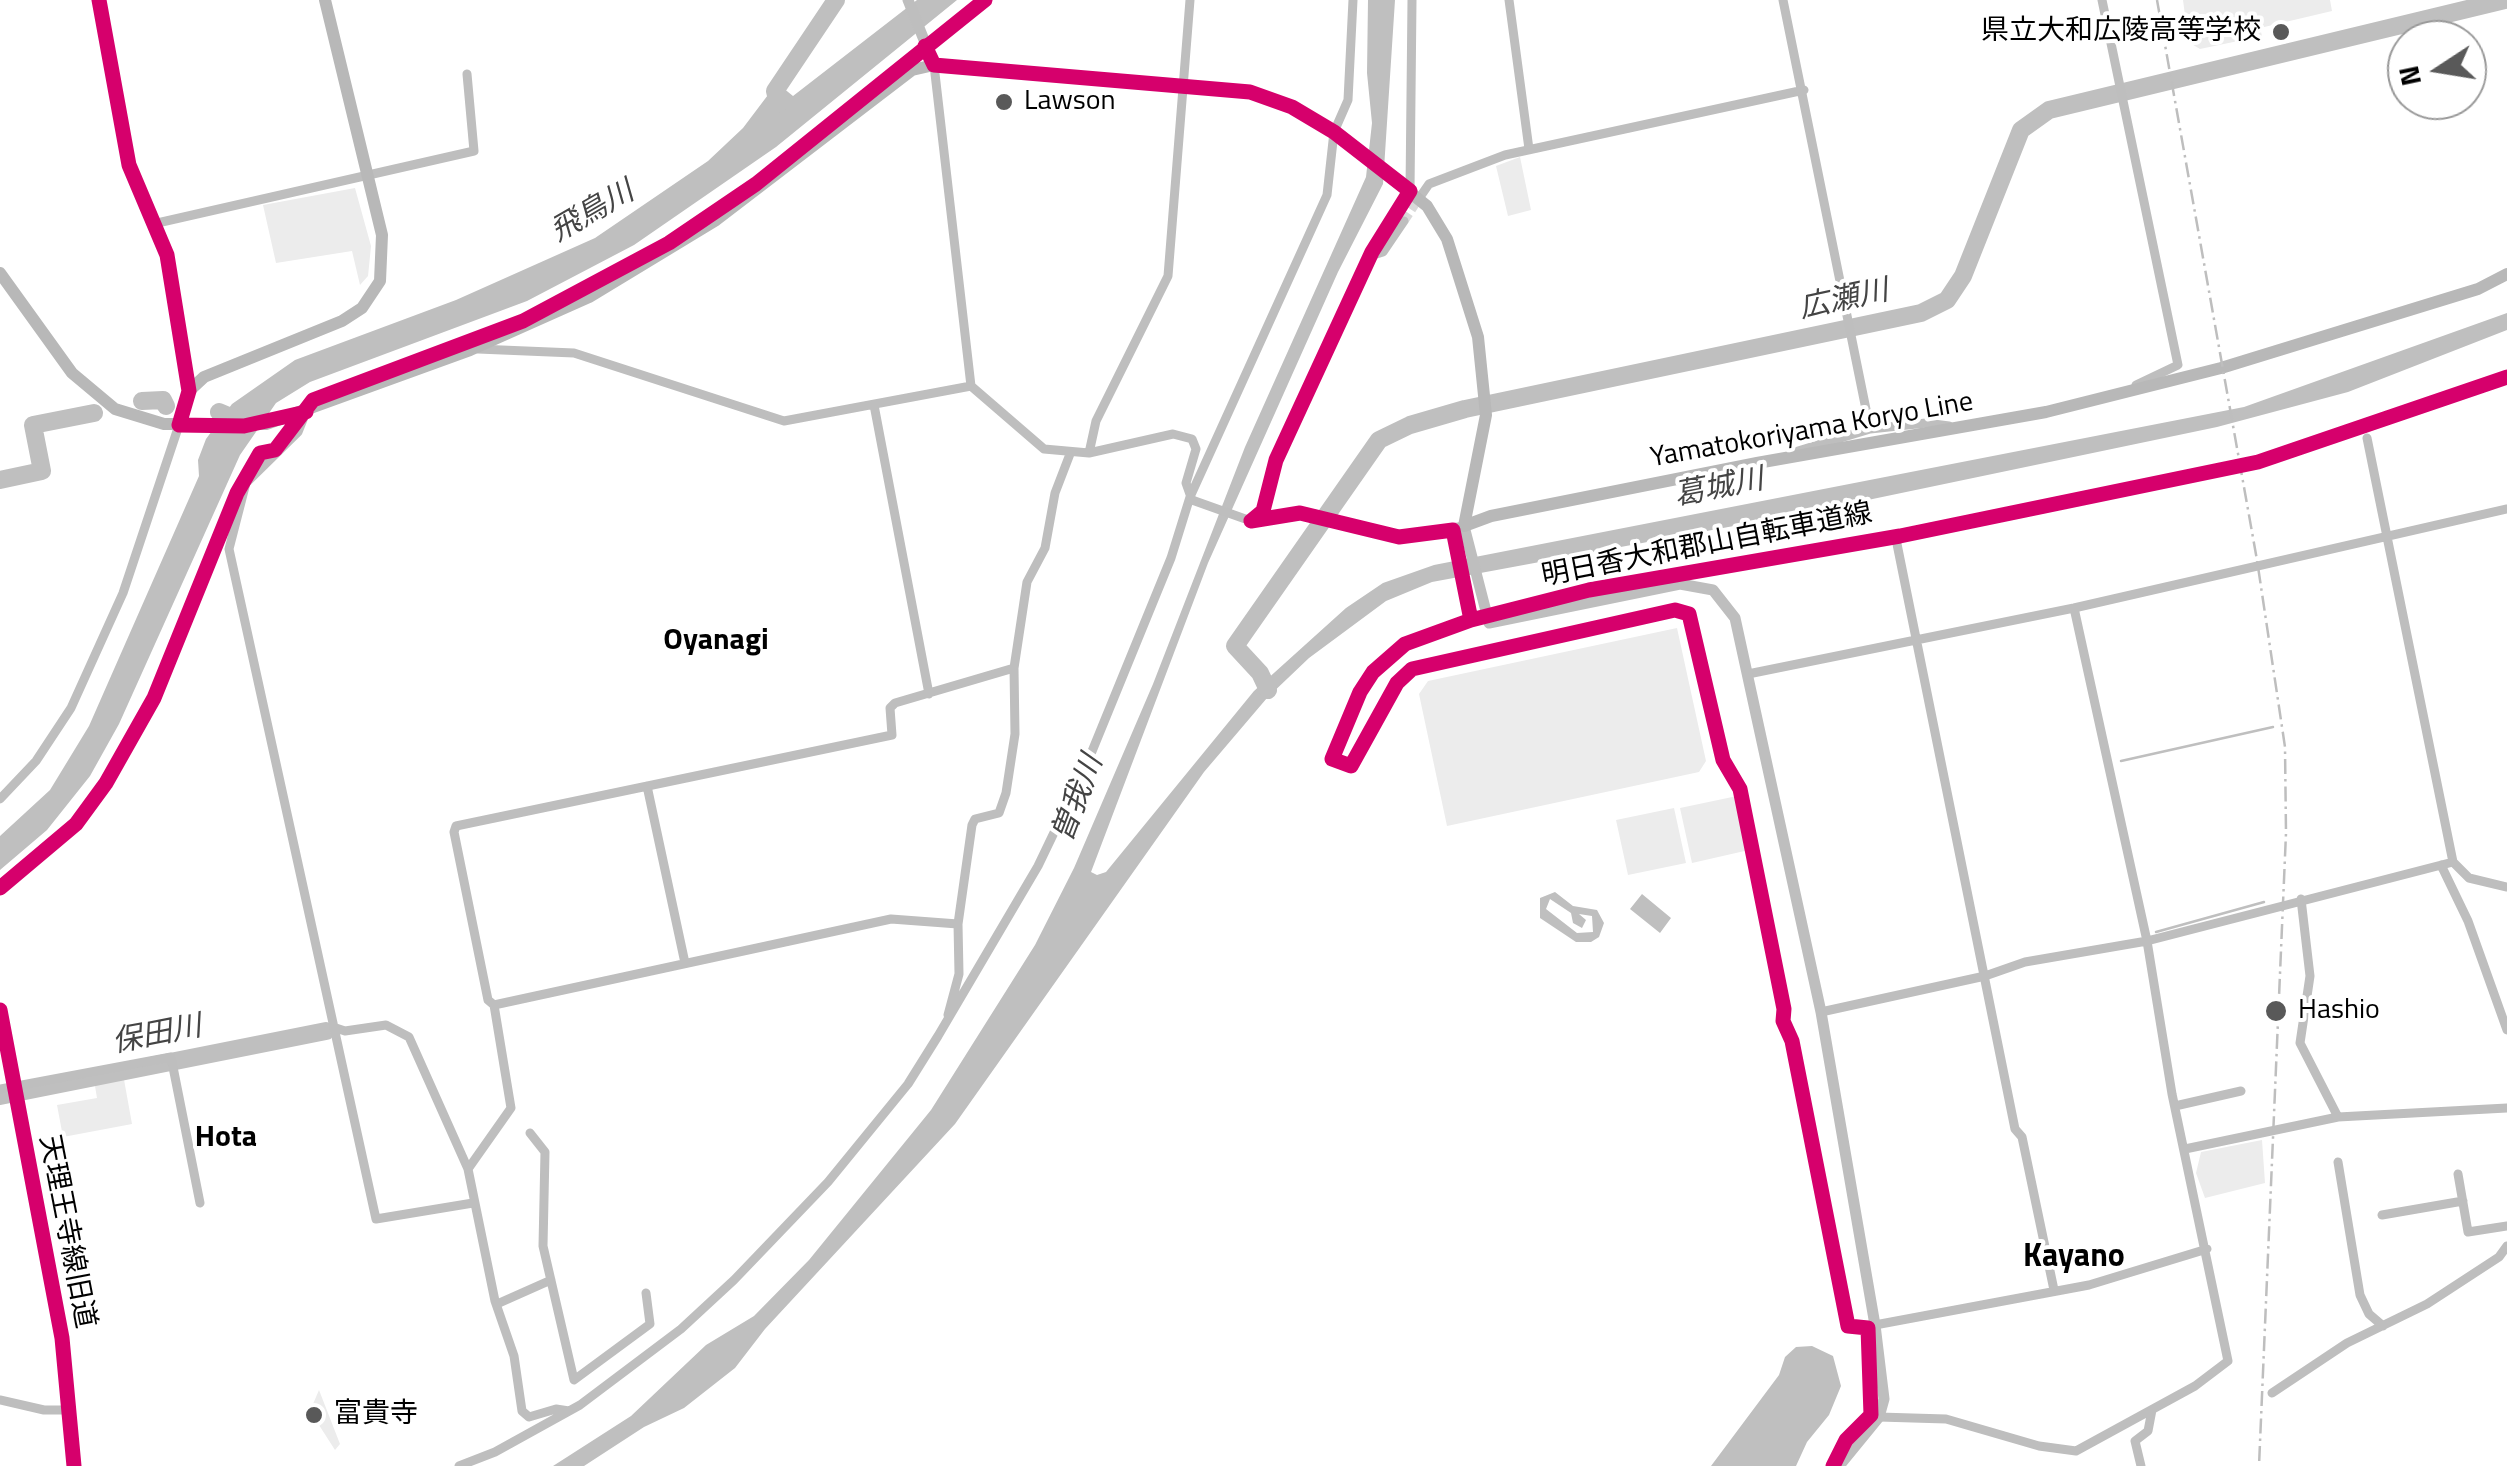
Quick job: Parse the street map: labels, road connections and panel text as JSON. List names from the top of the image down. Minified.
{"streets":{"main road":["Yamatokoriyama Koryo Line"],"street":["天理王寺線旧道"],"cycle path":["明日香大和郡山自転車道線"]},"districts":["Oyanagi","Hota","Kayano"],"water":["飛鳥川","広瀬川","葛城川","曽我川","保田川"],"places":["県立大和広陵高等学校","Lawson","Hashio","富貴寺"],"north":"left"}
